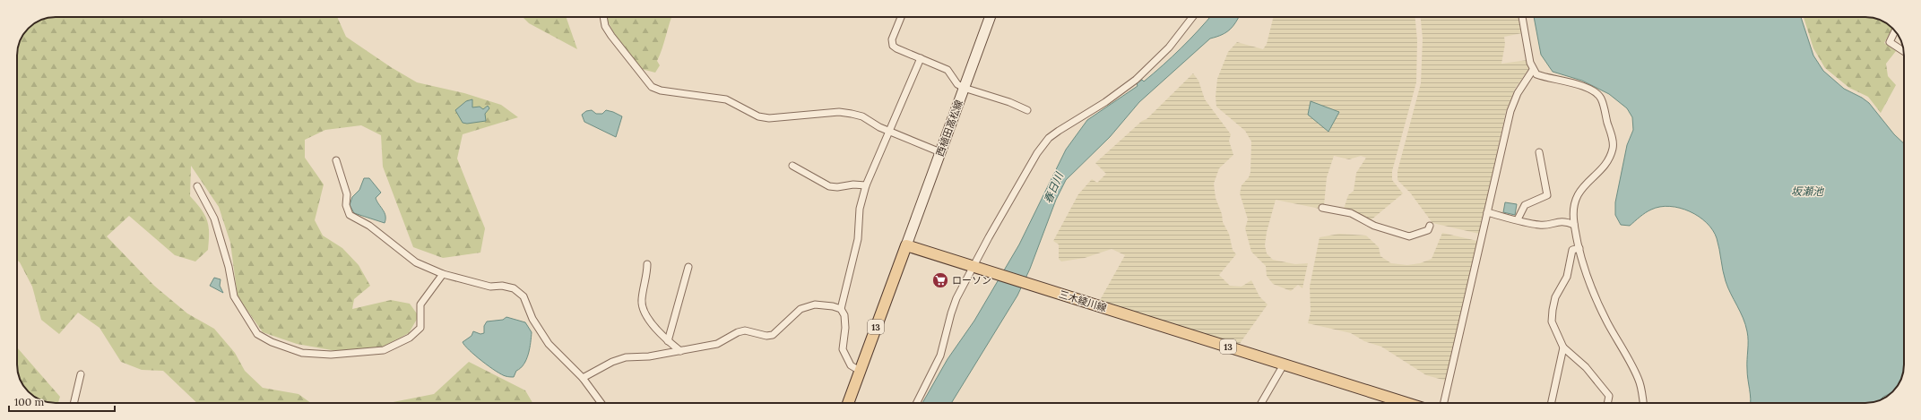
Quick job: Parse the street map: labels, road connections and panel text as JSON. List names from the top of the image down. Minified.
{"streets":{"main road":["西植田高松線","三木綾川線","13"]},"crossings":[["西植田高松線","三木綾川線"],["西植田高松線","13"],["三木綾川線","13"]],"water":["春日川","坂瀬池"],"places":{"supermarket":["ローソン"]},"scale_bar":"100 m"}
